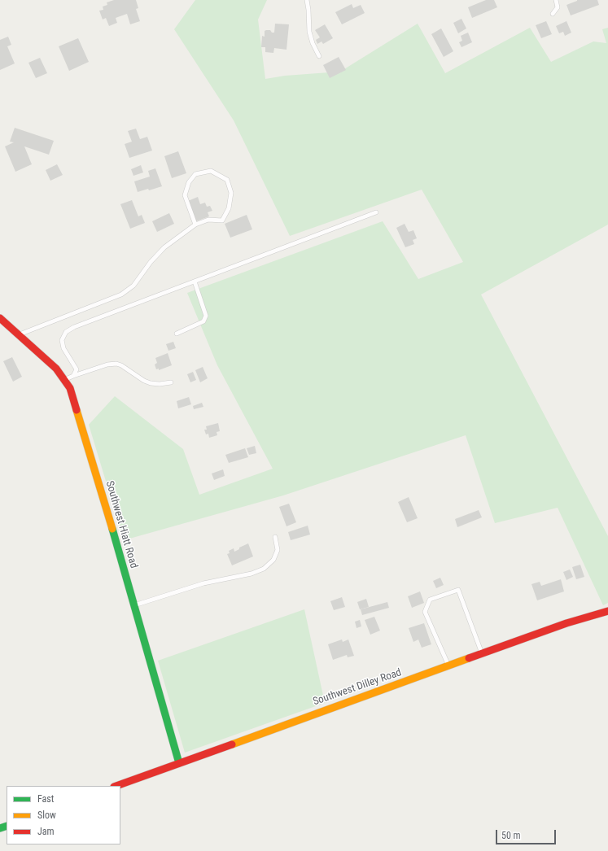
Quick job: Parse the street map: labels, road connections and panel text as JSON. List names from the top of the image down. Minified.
{"streets":{"street":["Southwest Hiatt Road","Southwest Dilley Road"]},"crossings":[["Southwest Hiatt Road","Southwest Dilley Road"]],"legend":["Fast","Slow","Jam"],"scale_bar":"50 m"}
